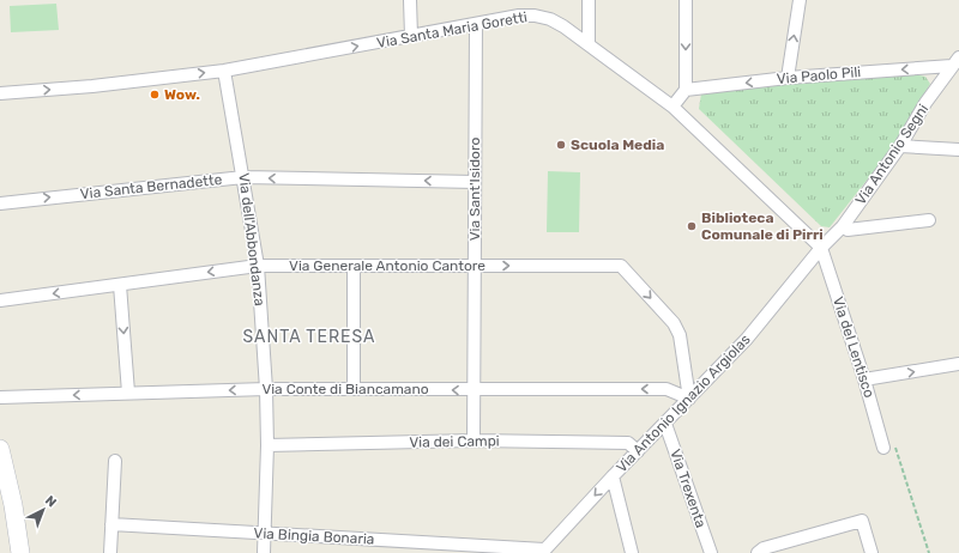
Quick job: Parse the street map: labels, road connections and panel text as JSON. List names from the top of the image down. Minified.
{"streets":{"street":["Via Santa Maria Goretti","Via Paolo Pili","Via Antonio Segni","Via Santa Bernadette","Via Sant'Isidoro","Via dell'Abbondanza","Via Generale Antonio Cantore","Via del Lentisco","Via Conte di Biancamano","Via Antonio Ignazio Argiolas","Via dei Campi","Via Trexenta","Via Bingia Bonaria"]},"crossings":[["Via Santa Maria Goretti","Via Antonio Segni"],["Via Santa Maria Goretti","Via Sant'Isidoro"],["Via Santa Maria Goretti","Via dell'Abbondanza"],["Via Santa Maria Goretti","Via del Lentisco"],["Via Santa Maria Goretti","Via Antonio Ignazio Argiolas"],["Via Paolo Pili","Via Antonio Segni"],["Via Antonio Segni","Via del Lentisco"],["Via Antonio Segni","Via Antonio Ignazio Argiolas"],["Via Santa Bernadette","Via Sant'Isidoro"],["Via Santa Bernadette","Via dell'Abbondanza"],["Via Sant'Isidoro","Via Generale Antonio Cantore"],["Via Sant'Isidoro","Via Conte di Biancamano"],["Via Sant'Isidoro","Via dei Campi"],["Via dell'Abbondanza","Via Generale Antonio Cantore"],["Via dell'Abbondanza","Via Conte di Biancamano"],["Via dell'Abbondanza","Via dei Campi"],["Via dell'Abbondanza","Via Bingia Bonaria"],["Via Generale Antonio Cantore","Via Conte di Biancamano"],["Via Generale Antonio Cantore","Via Antonio Ignazio Argiolas"],["Via del Lentisco","Via Antonio Ignazio Argiolas"],["Via Conte di Biancamano","Via Antonio Ignazio Argiolas"],["Via Antonio Ignazio Argiolas","Via dei Campi"],["Via Antonio Ignazio Argiolas","Via Trexenta"],["Via Antonio Ignazio Argiolas","Via Bingia Bonaria"]],"one_way":["Via Santa Maria Goretti","Via Paolo Pili","Via Conte di Biancamano"],"districts":["SANTA TERESA"],"places":["Wow.","Scuola Media","Biblioteca Comunale di Pirri"],"north":"top right"}
